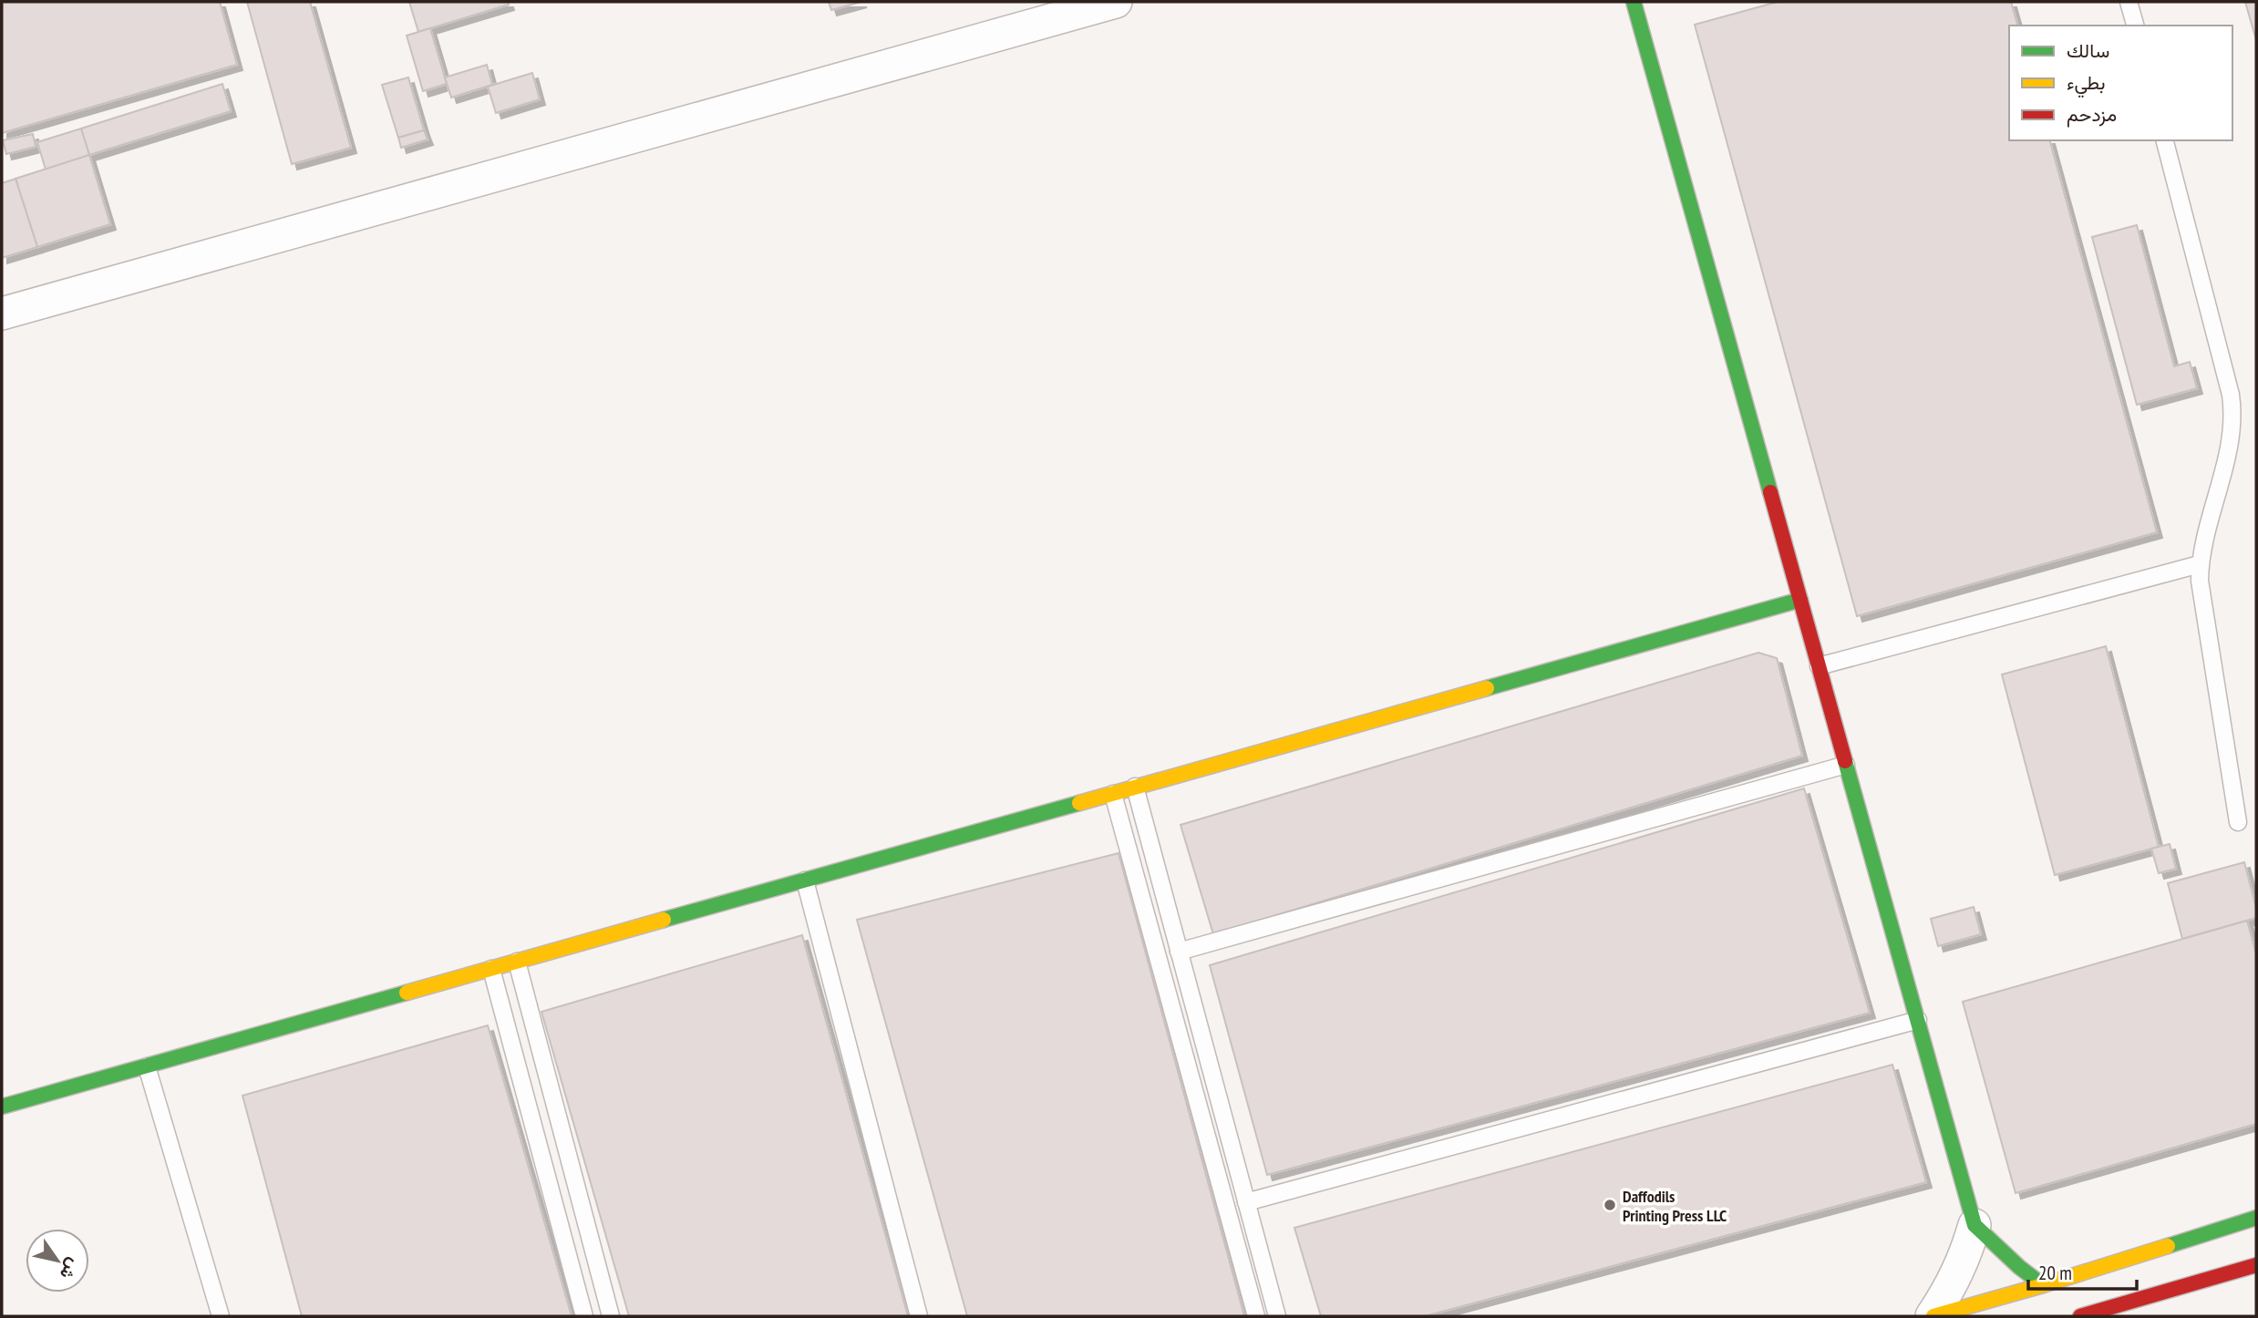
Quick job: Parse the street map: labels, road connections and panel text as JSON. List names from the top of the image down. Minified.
{"places":["Daffodils Printing Press LLC"],"legend":["سالك","بطيء","مزدحم"],"scale_bar":"20 m","north":"bottom right"}
